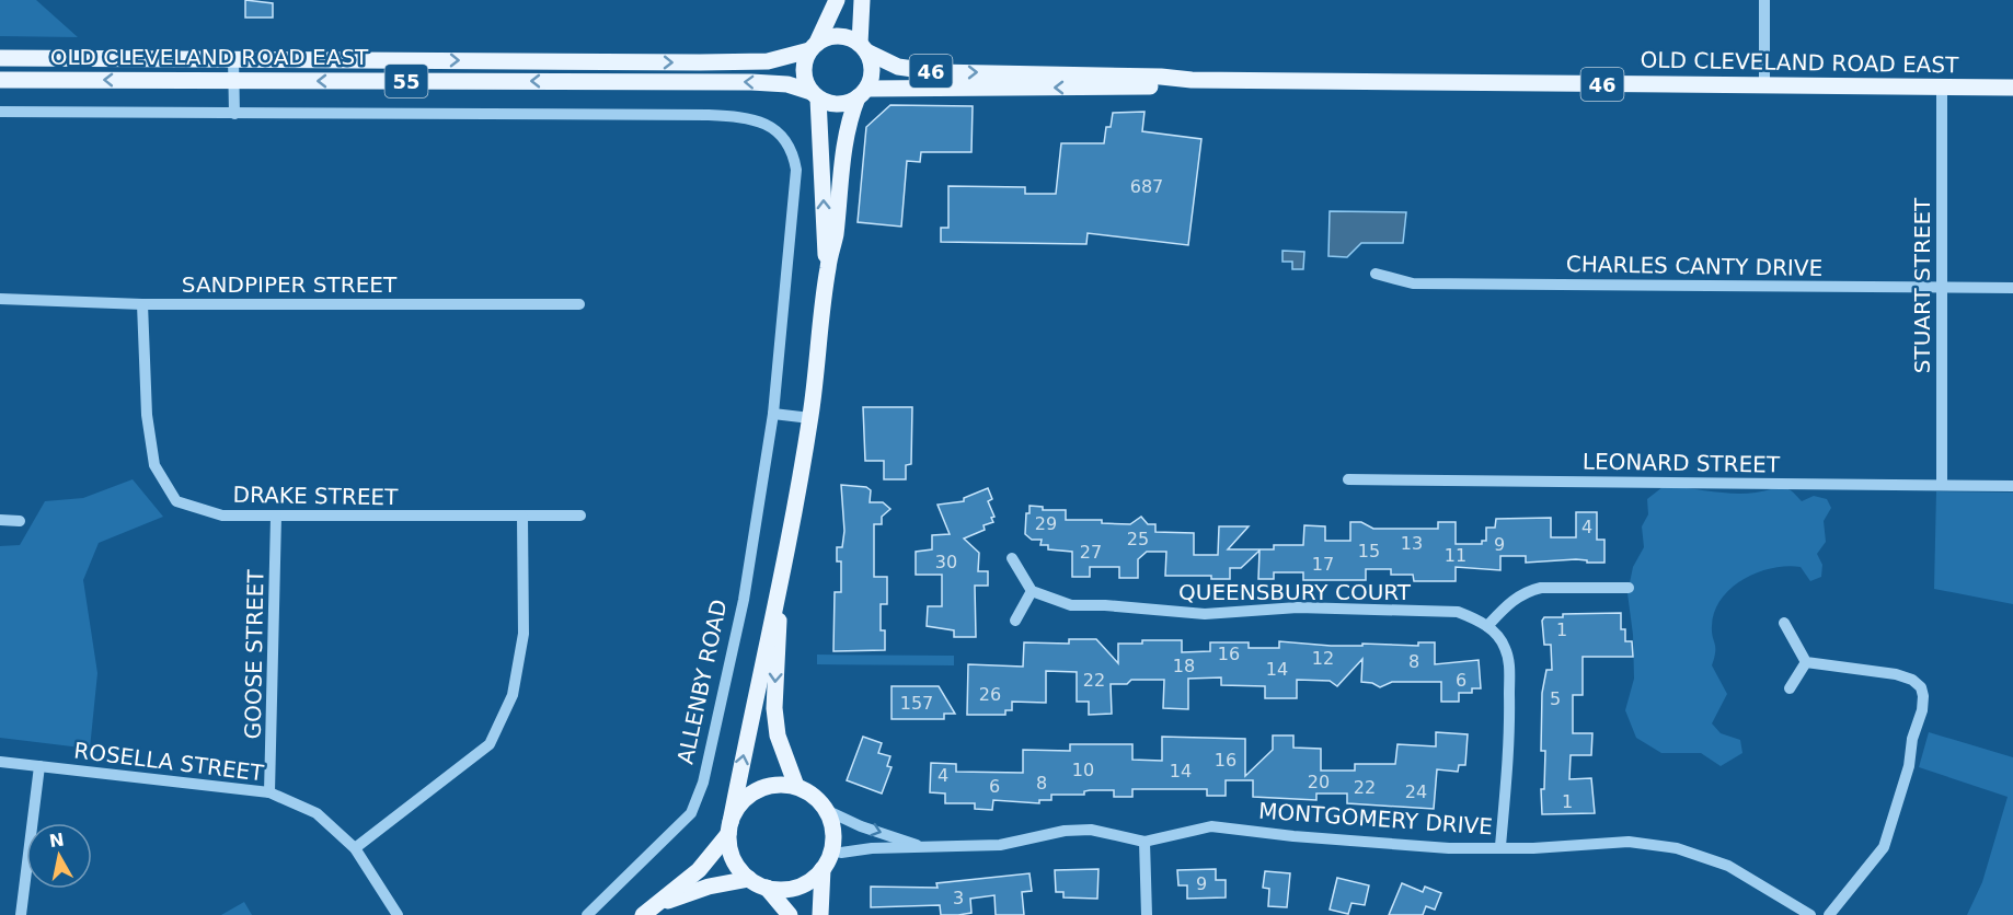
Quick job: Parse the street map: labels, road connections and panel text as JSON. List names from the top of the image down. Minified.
{"streets":{"main road":["OLD CLEVELAND ROAD EAST","46","55"],"street":["CHARLES CANTY DRIVE","SANDPIPER STREET","STUART STREET","LEONARD STREET","DRAKE STREET","QUEENSBURY COURT","GOOSE STREET","ALLENBY ROAD","ROSELLA STREET","MONTGOMERY DRIVE"]},"crossings":[["OLD CLEVELAND ROAD EAST","46"],["OLD CLEVELAND ROAD EAST","STUART STREET"],["CHARLES CANTY DRIVE","STUART STREET"],["SANDPIPER STREET","DRAKE STREET"],["STUART STREET","LEONARD STREET"],["DRAKE STREET","GOOSE STREET"],["QUEENSBURY COURT","MONTGOMERY DRIVE"],["GOOSE STREET","ROSELLA STREET"]],"house_numbers":["687","29","4","25","13","9","15","27","11","30","17","1","16","12","8","18","14","22","6","26","5","157","16","10","14","4","20","8","6","22","24","1","9","3"],"north":"top"}
